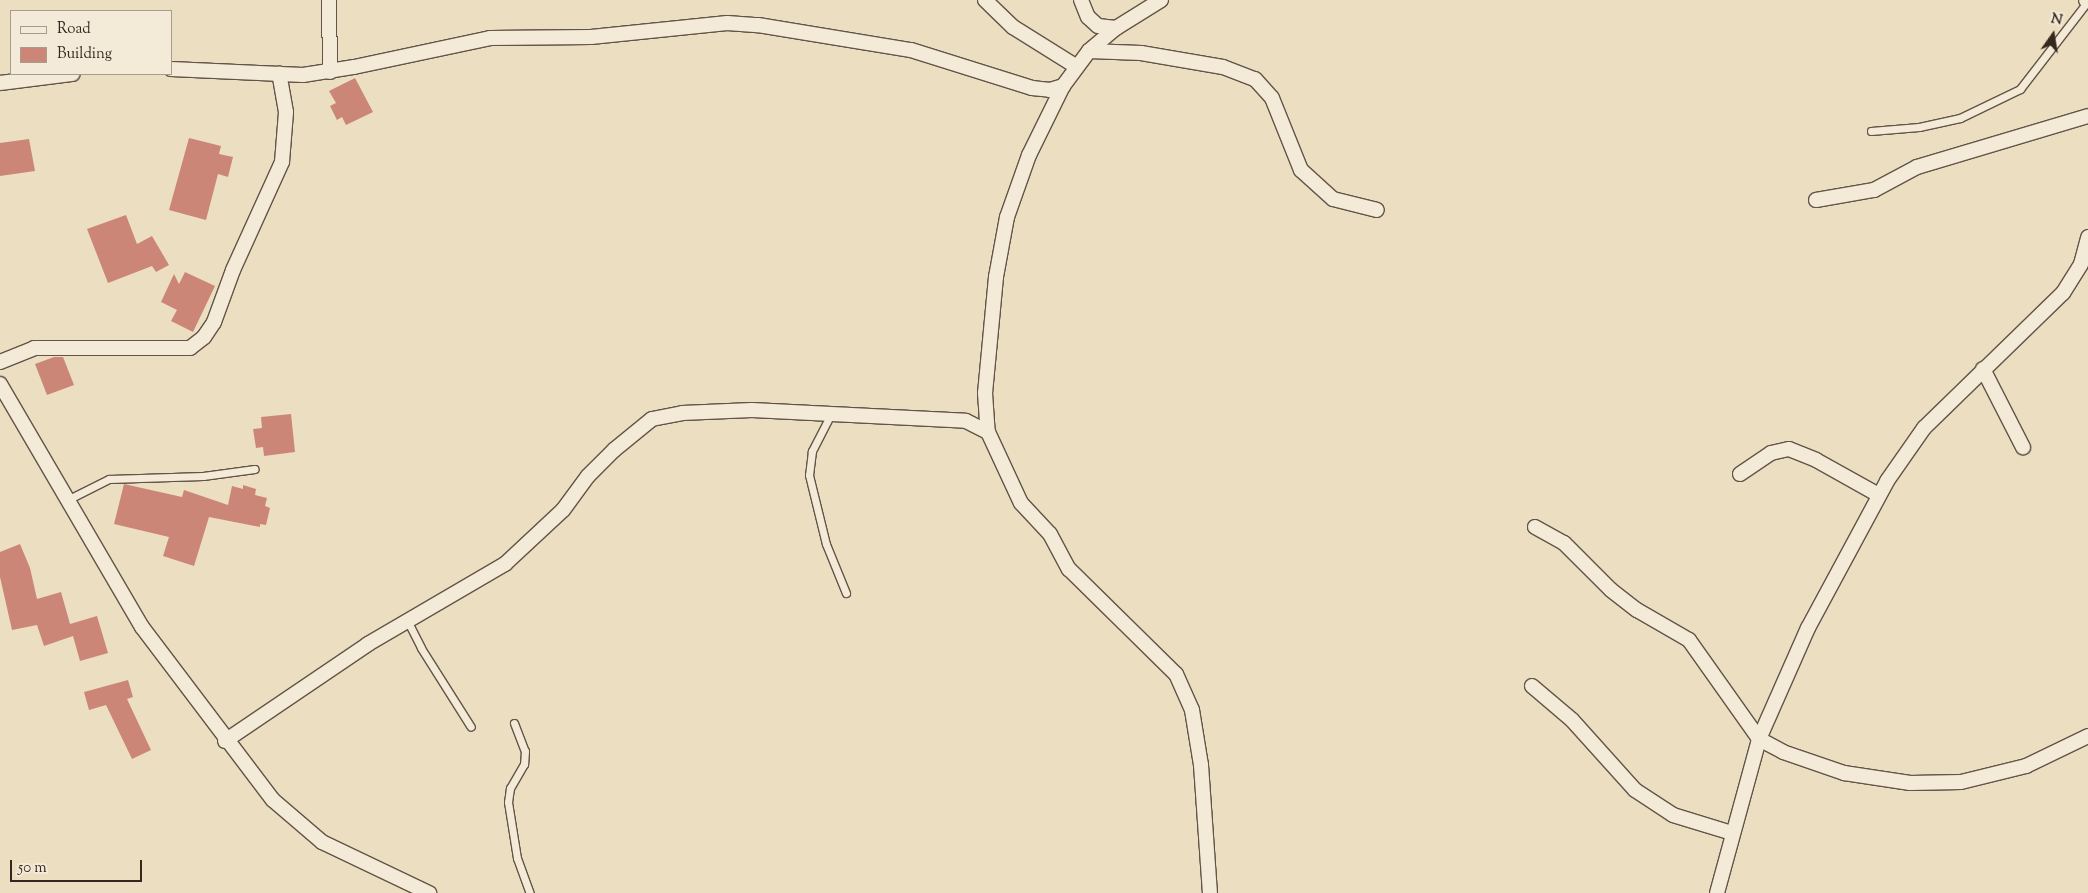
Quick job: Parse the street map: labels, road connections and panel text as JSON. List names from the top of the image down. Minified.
{"legend":["Road","Building"],"scale_bar":"50 m","north":"top"}
